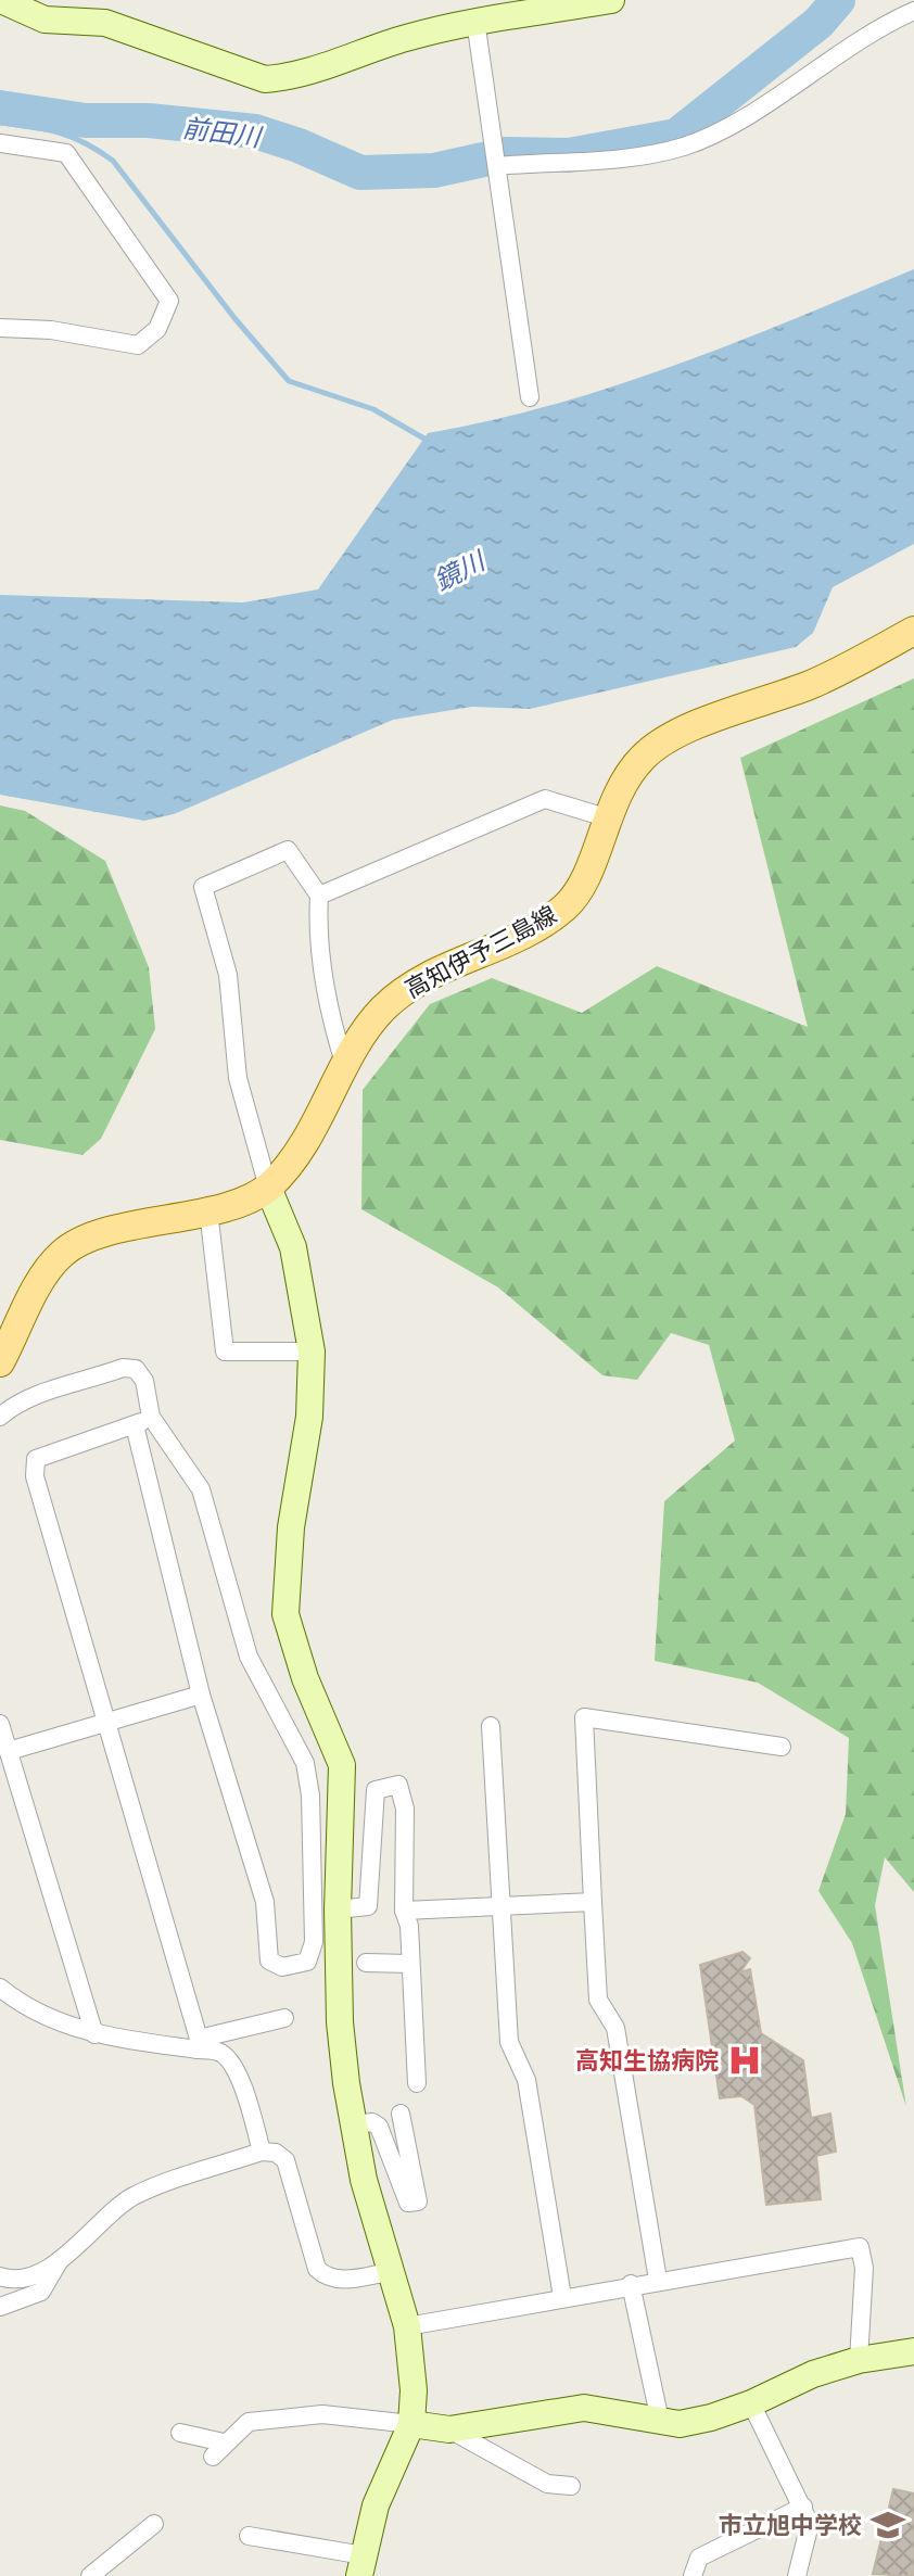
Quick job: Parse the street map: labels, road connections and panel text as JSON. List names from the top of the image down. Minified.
{"streets":{"main road":["高知伊予三島線"]},"water":["前田川","鏡川"],"places":{"hospital":["高知生協病院"],"school or university":["市立旭中学校"]}}
